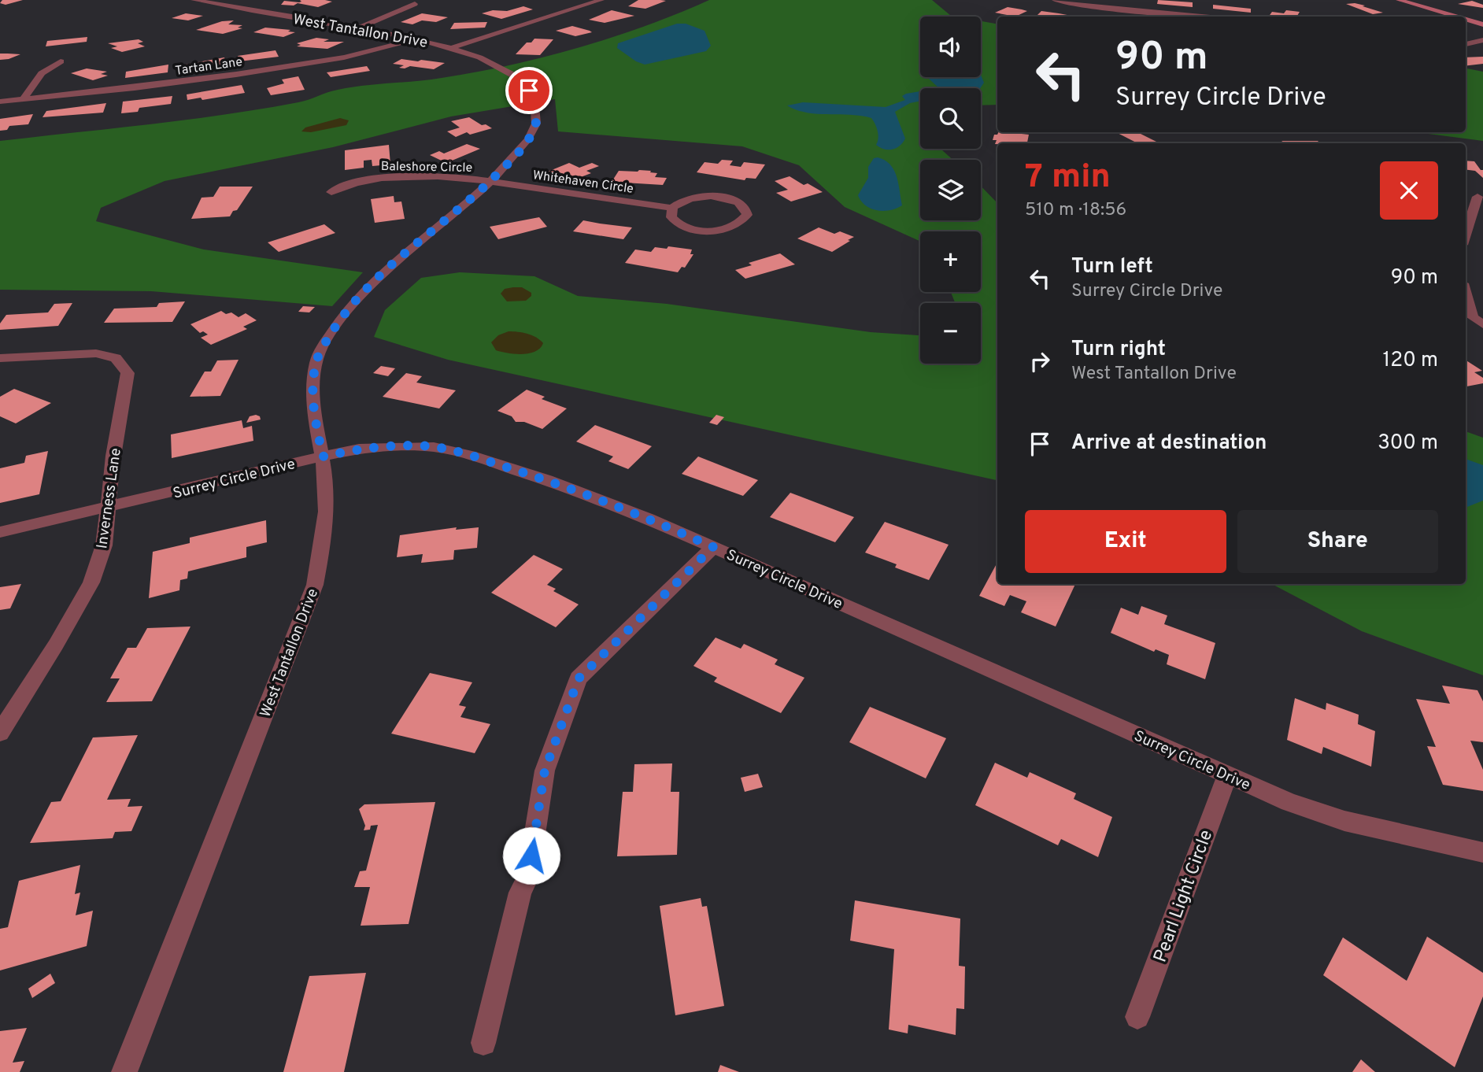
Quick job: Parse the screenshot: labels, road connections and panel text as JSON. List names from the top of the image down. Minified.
{"streets":{"street":["West Tantallon Drive","Tartan Lane","Baleshore Circle","Whitehaven Circle","Surrey Circle Drive","Inverness Lane","Pearl Light Circle"]},"crossings":[["West Tantallon Drive","Tartan Lane"],["West Tantallon Drive","Baleshore Circle"],["West Tantallon Drive","Whitehaven Circle"],["West Tantallon Drive","Surrey Circle Drive"],["Baleshore Circle","Whitehaven Circle"],["Surrey Circle Drive","Inverness Lane"],["Surrey Circle Drive","Pearl Light Circle"]],"page":{"map_buttons":["+","−"],"turn":["90 m","Surrey Circle Drive"],"heading":["7 min","510 m · 18:56"],"list":[{"name":"Turn left","note":"Surrey Circle Drive","value":"90 m"},{"name":"Turn right","note":"West Tantallon Drive","value":"120 m"},{"name":"Arrive at destination","value":"300 m"}],"buttons":["Exit","Share"]}}
